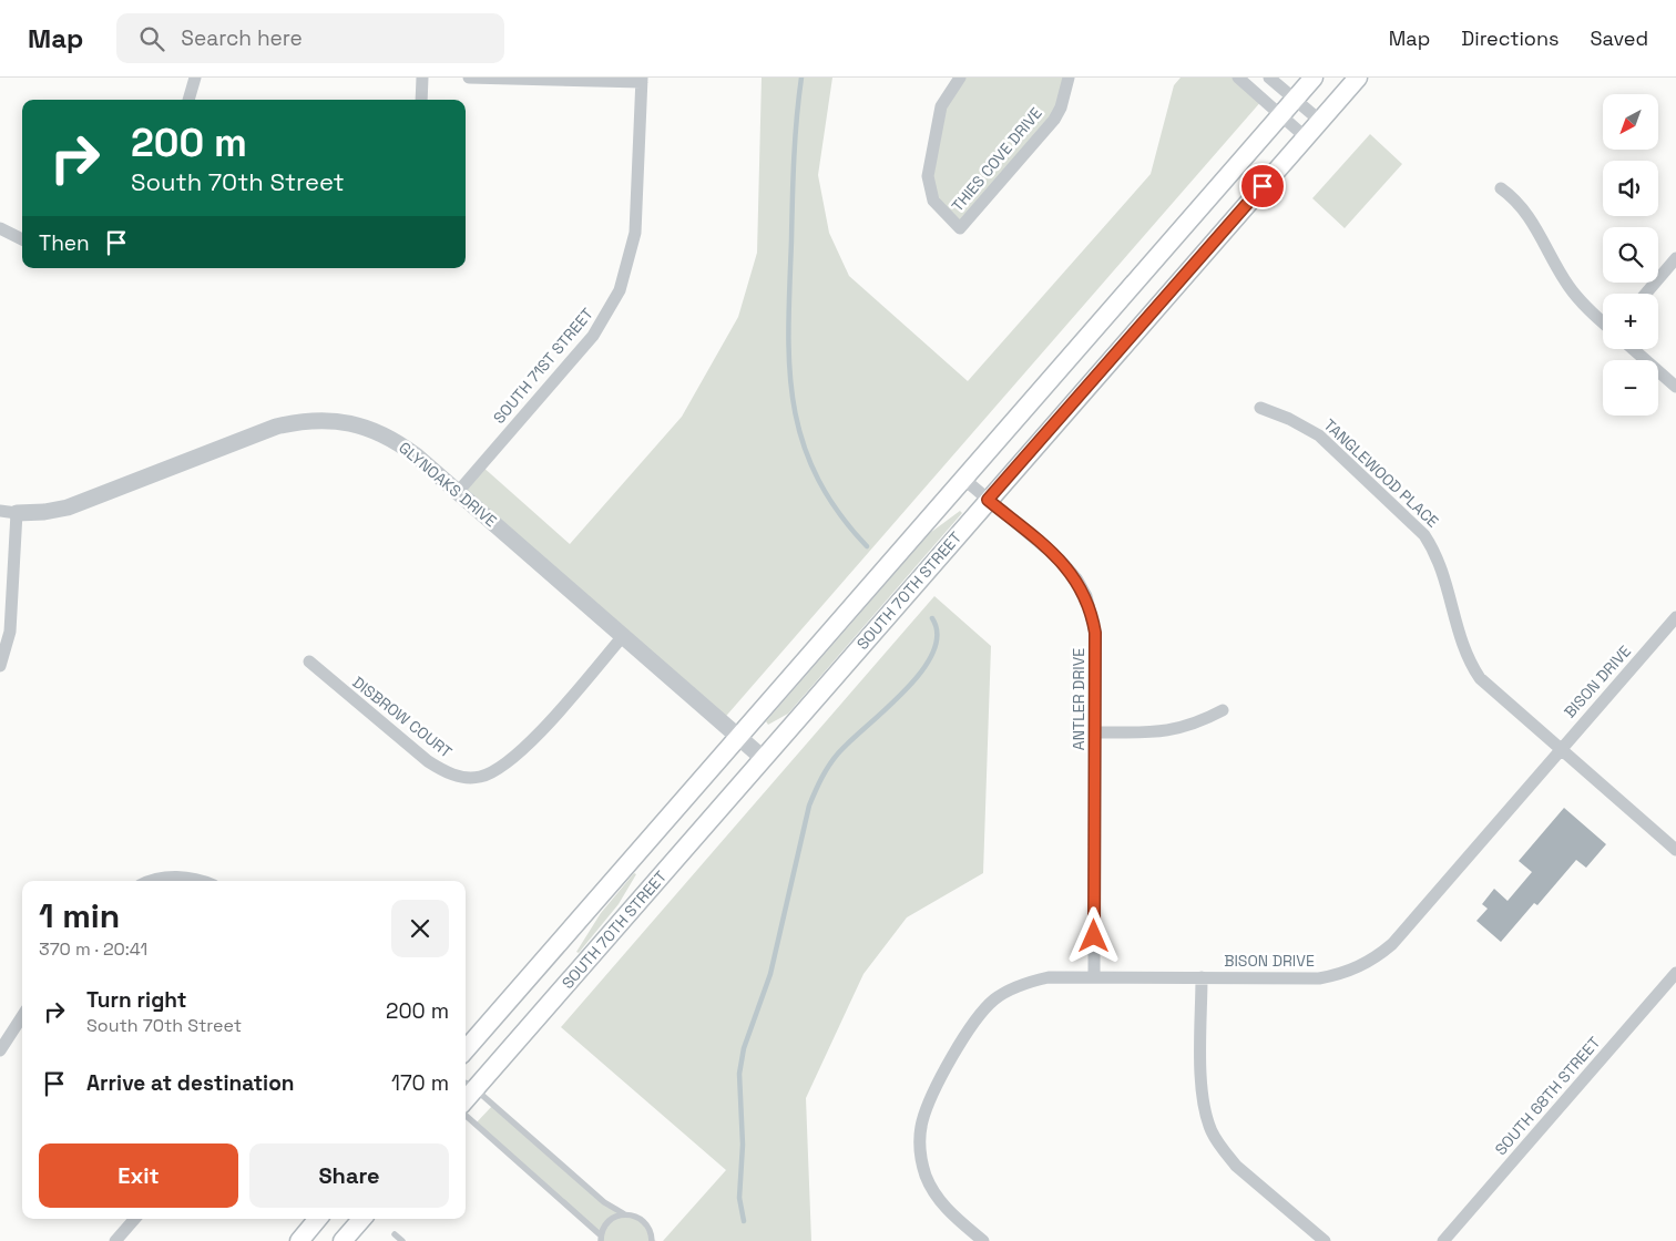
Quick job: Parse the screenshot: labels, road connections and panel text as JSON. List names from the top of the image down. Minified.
{"streets":{"main road":["SOUTH 70TH STREET"],"street":["THIES COVE DRIVE","SOUTH 71ST STREET","TANGLEWOOD PLACE","GLYNOAKS DRIVE","BISON DRIVE","ANTLER DRIVE","DISBROW COURT","SOUTH 68TH STREET"]},"crossings":[["SOUTH 71ST STREET","GLYNOAKS DRIVE"],["TANGLEWOOD PLACE","BISON DRIVE"],["GLYNOAKS DRIVE","SOUTH 70TH STREET"],["GLYNOAKS DRIVE","DISBROW COURT"],["SOUTH 70TH STREET","ANTLER DRIVE"],["BISON DRIVE","ANTLER DRIVE"]],"north":"bottom left","page":{"header":"Map","search":"Search here","nav":["Map","Directions","Saved"],"map_buttons":["+","−"],"turn":["200 m","South 70th Street"],"then":"Then","heading":["1 min","370 m · 20:41"],"list":[{"name":"Turn right","note":"South 70th Street","value":"200 m"},{"name":"Arrive at destination","value":"170 m"}],"buttons":["Exit","Share"]}}
